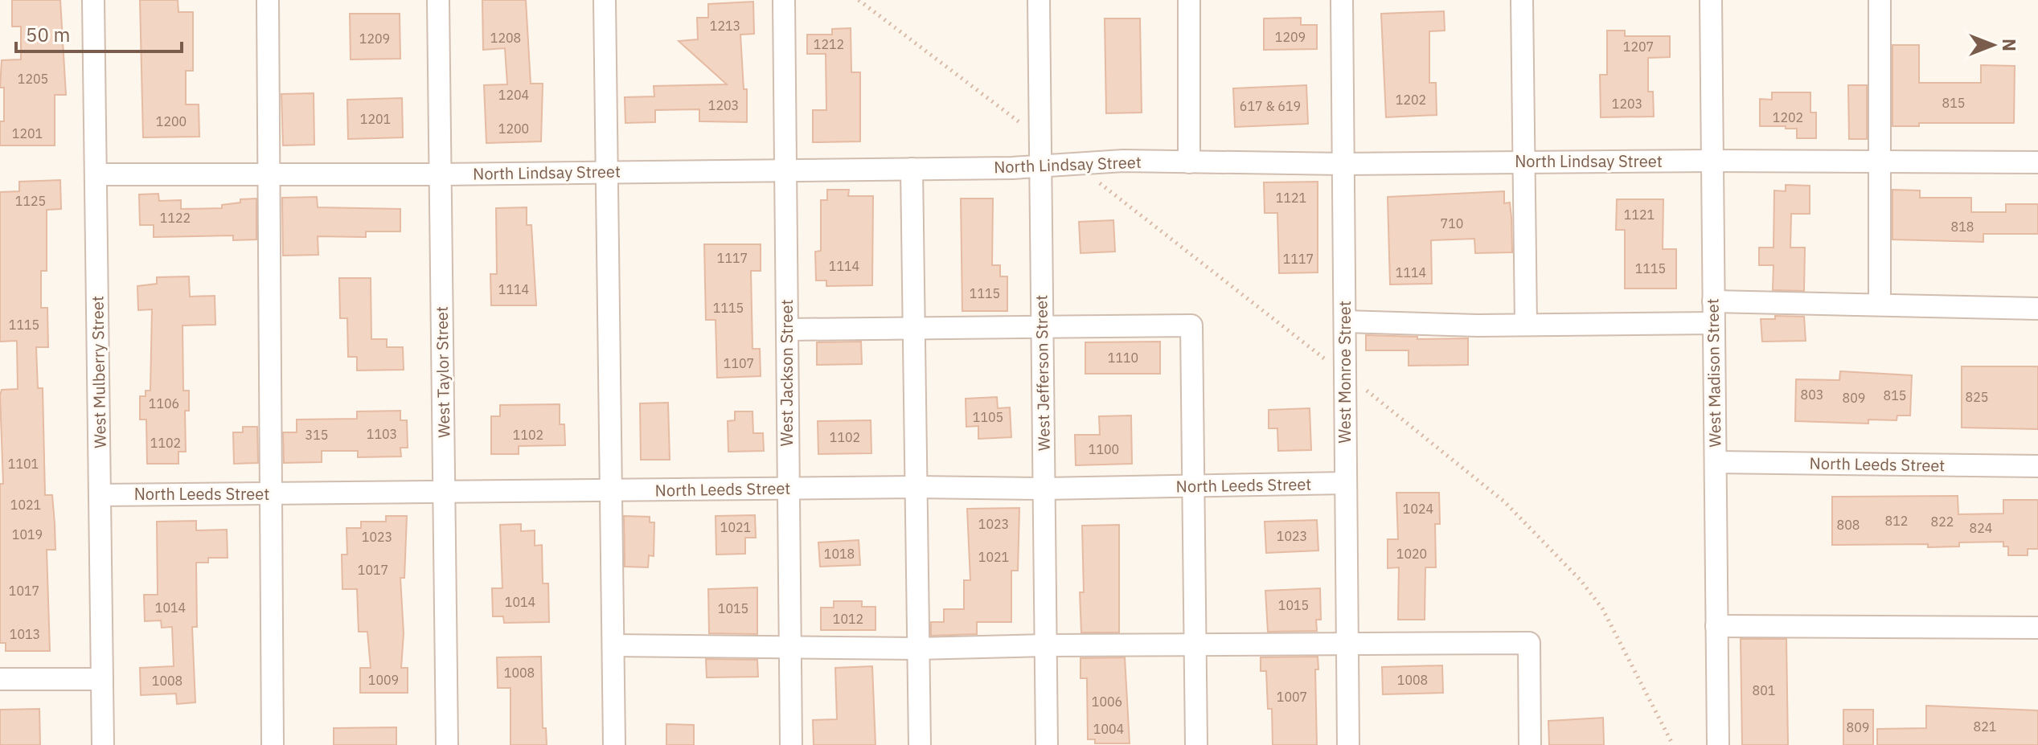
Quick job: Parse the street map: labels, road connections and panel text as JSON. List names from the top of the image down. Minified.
{"streets":{"street":["North Lindsay Street","West Mulberry Street","West Taylor Street","West Monroe Street","West Jackson Street","West Jefferson Street","West Madison Street","North Leeds Street"]},"crossings":[["North Lindsay Street","West Mulberry Street"],["North Lindsay Street","West Taylor Street"],["North Lindsay Street","West Monroe Street"],["North Lindsay Street","West Jackson Street"],["North Lindsay Street","West Jefferson Street"],["North Lindsay Street","West Madison Street"],["West Mulberry Street","North Leeds Street"],["West Taylor Street","North Leeds Street"],["West Monroe Street","North Leeds Street"],["West Jackson Street","North Leeds Street"],["West Jefferson Street","North Leeds Street"],["West Madison Street","North Leeds Street"]],"house_numbers":["1213","1209","1208","1209","1212","1207","1205","1204","1202","815","1203","1203","617 & 619","1202","1201","1200","1200","1201","1121","1125","1121","1122","710","818","1117","1117","1114","1115","1114","1114","1115","1115","1115","1110","1107","803","815","825","809","1106","1105","1103","315","1102","1102","1102","1100","1101","1021","1024","812","822","1023","808","1021","824","1019","1023","1023","1018","1020","1021","1017","1017","1014","1015","1014","1015","1012","1013","1008","1009","1008","1008","801","1007","1006","821","809","1004"],"scale_bar":"50 m","north":"right"}
